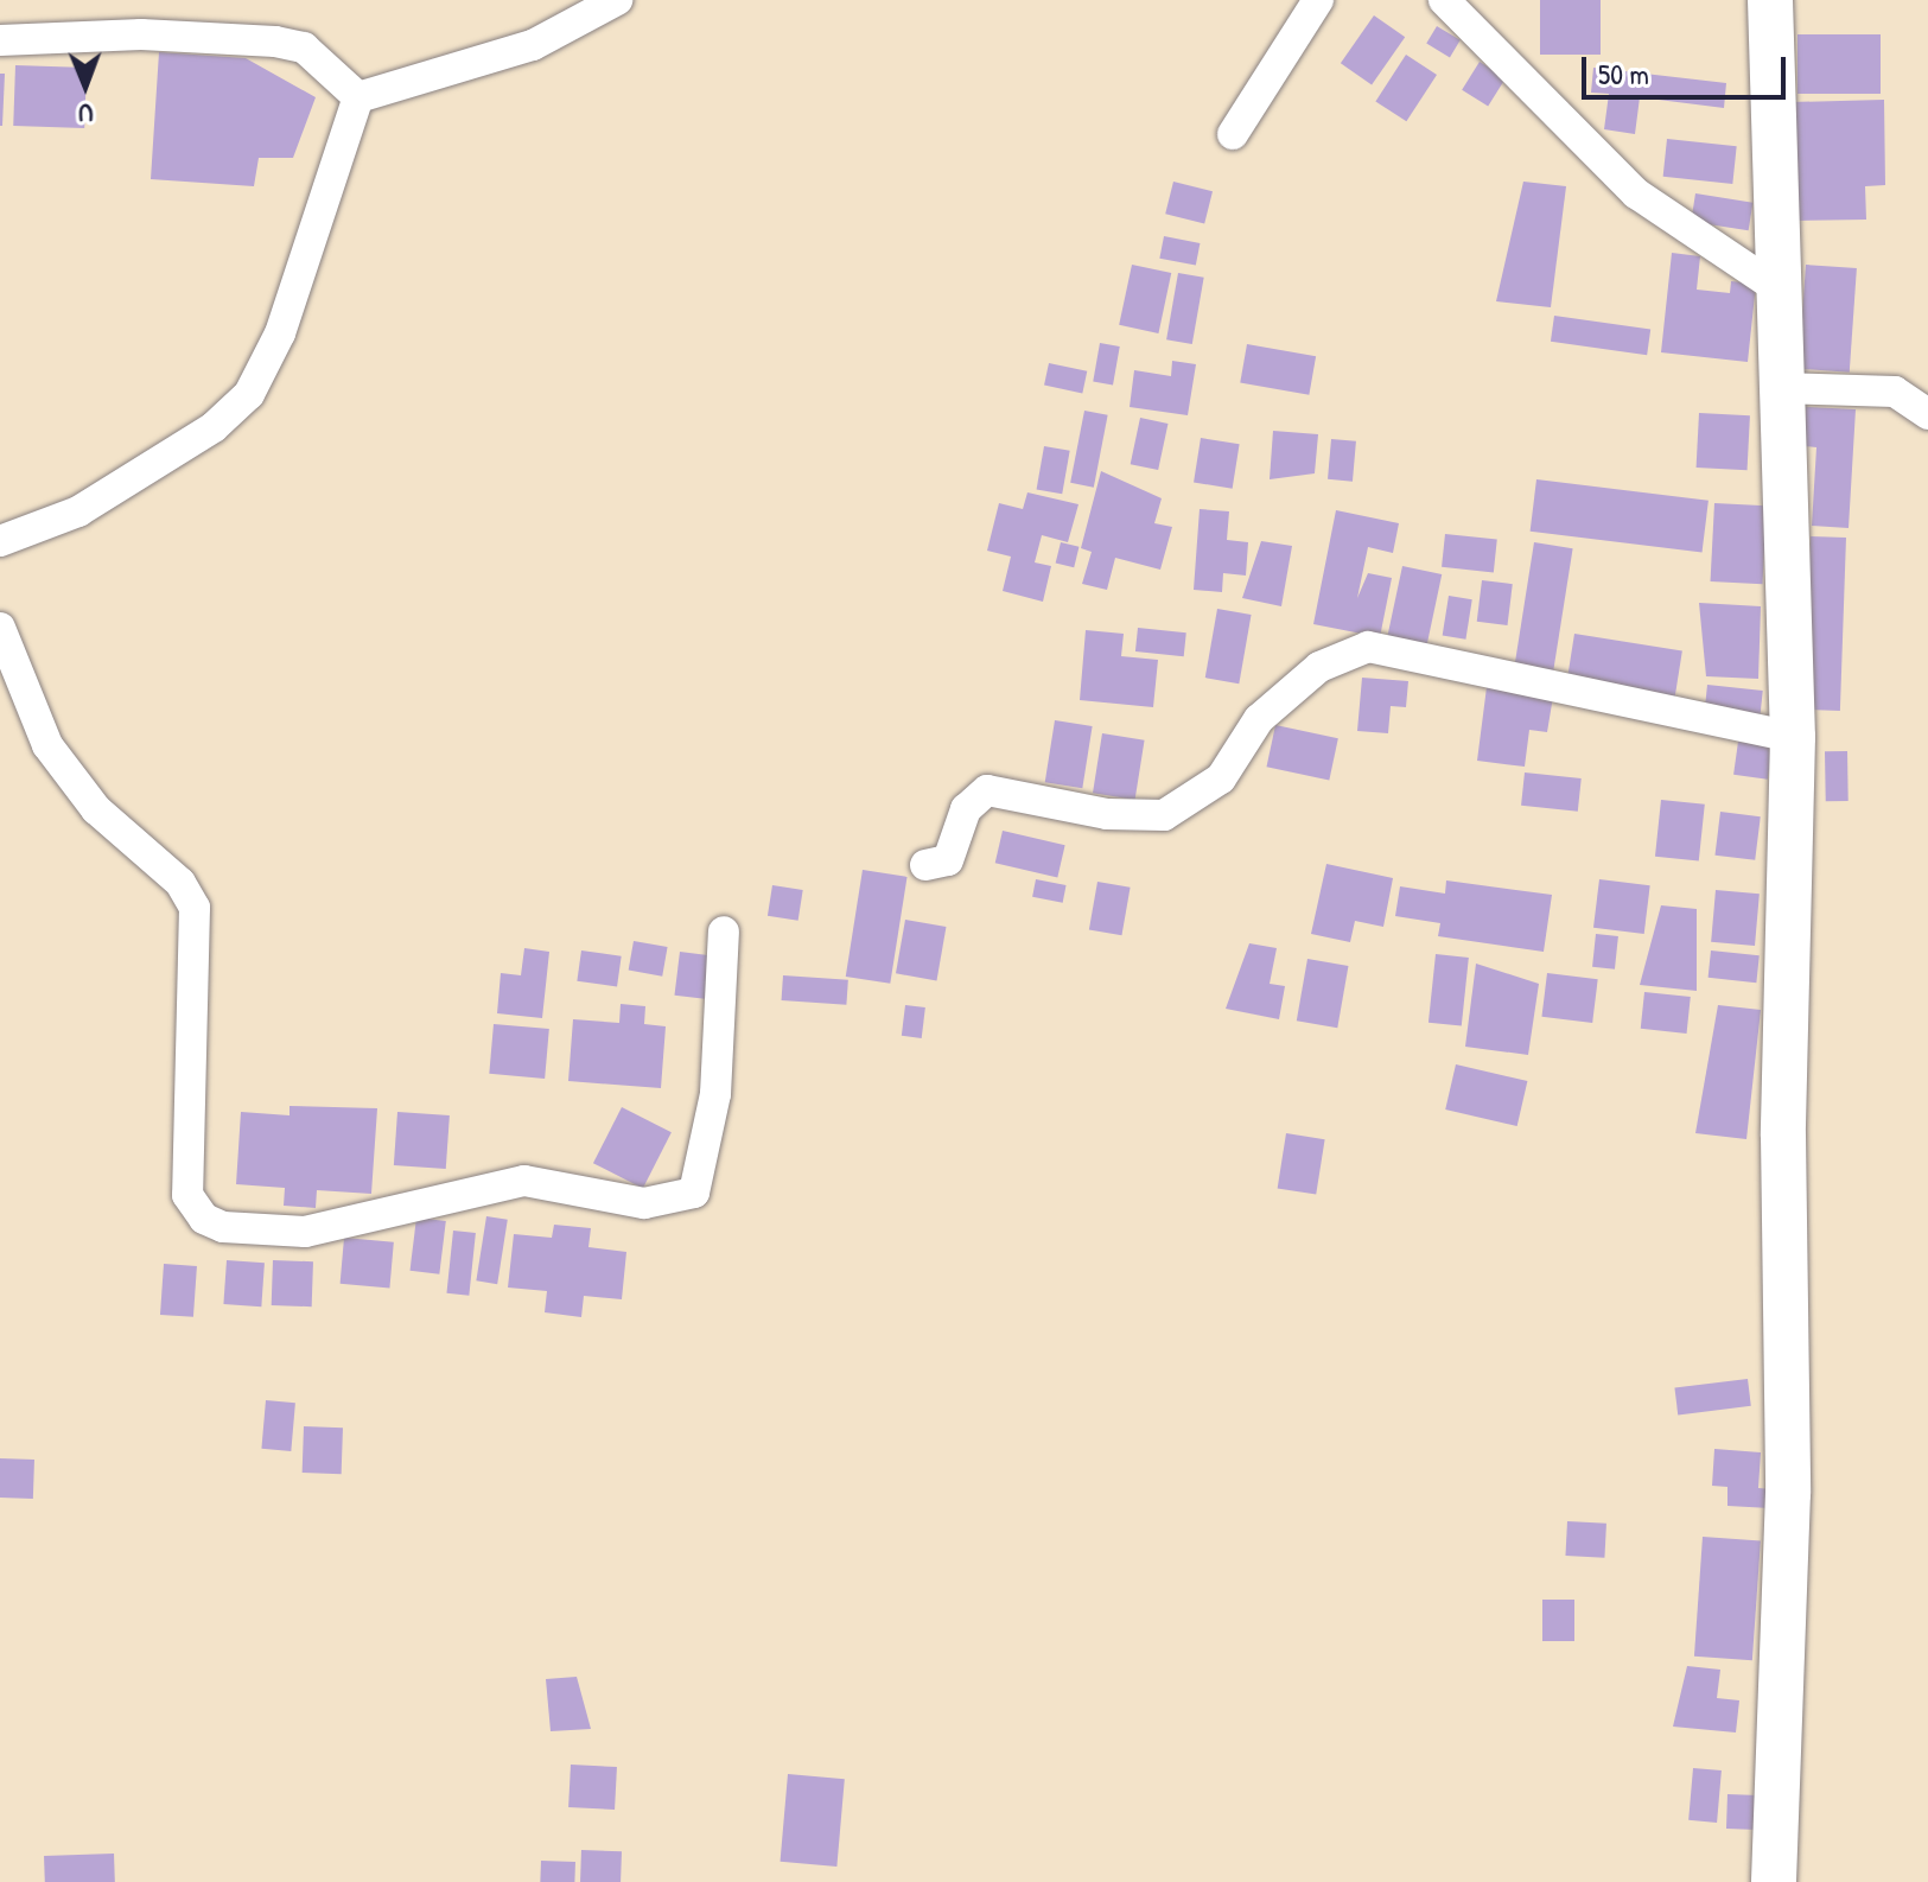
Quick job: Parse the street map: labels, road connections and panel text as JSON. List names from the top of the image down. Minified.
{"scale_bar":"50 m","north":"bottom"}
